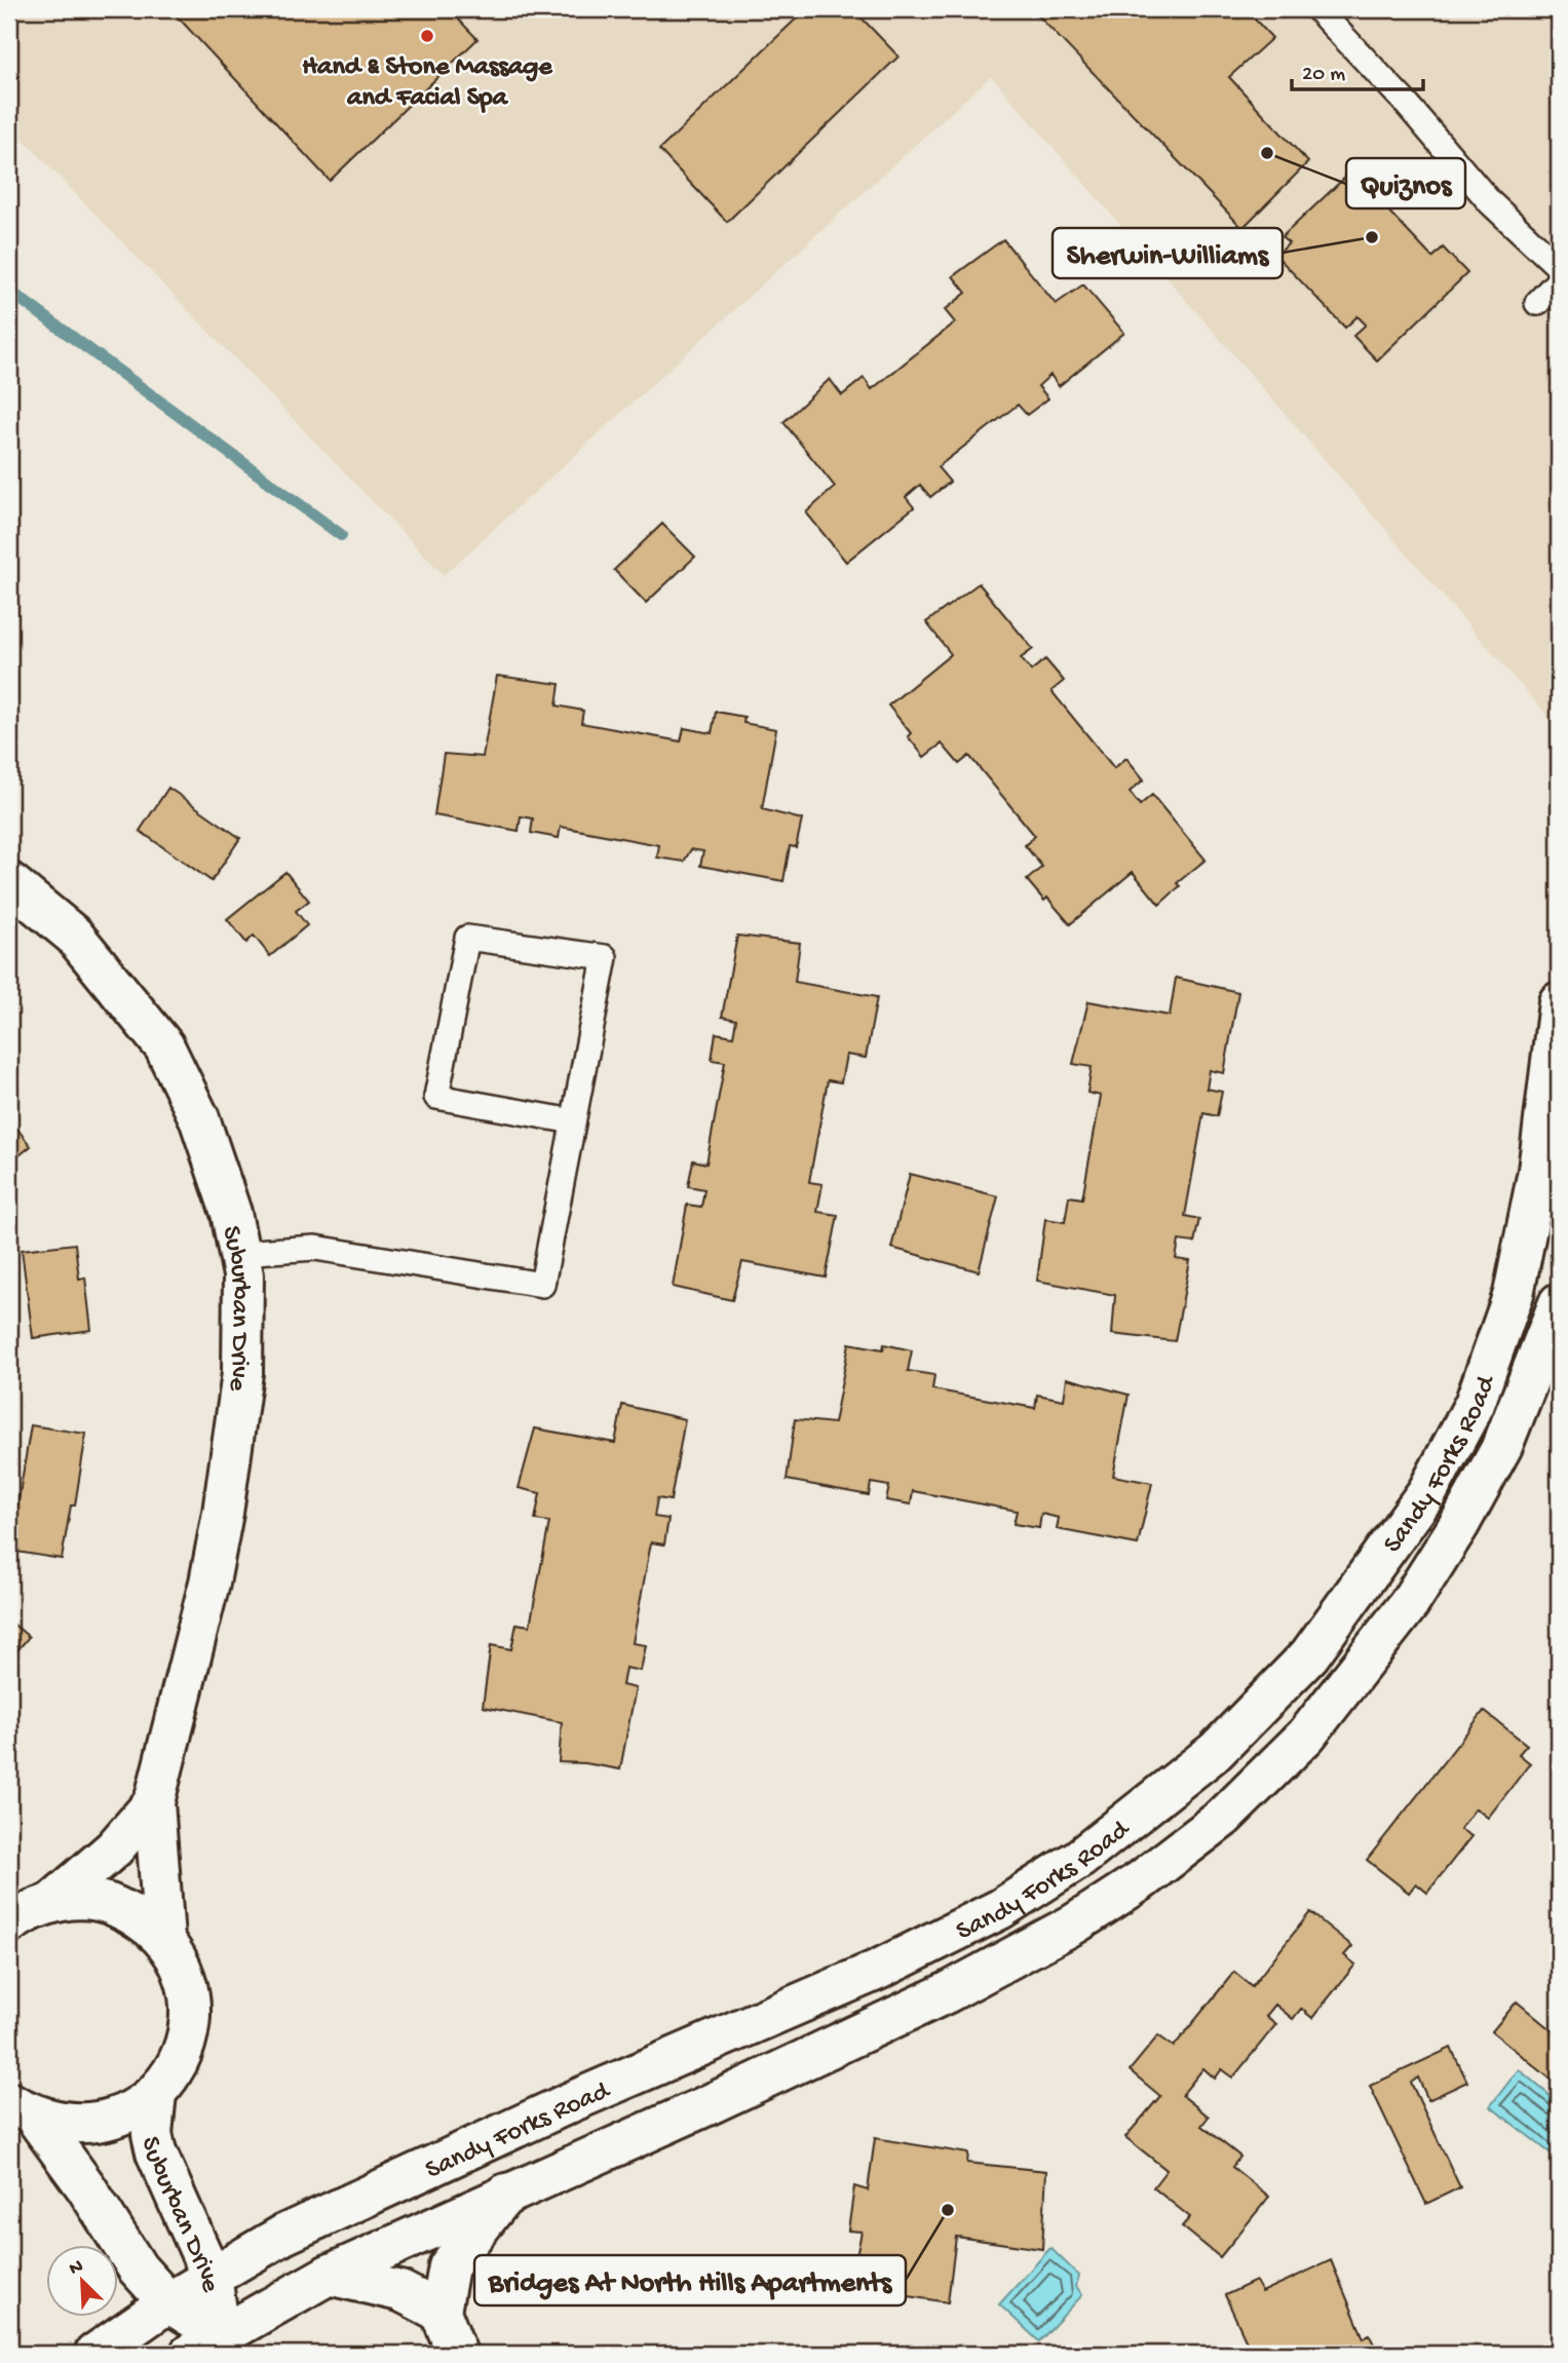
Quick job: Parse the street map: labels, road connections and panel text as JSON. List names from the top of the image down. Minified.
{"streets":{"street":["Suburban Drive","Sandy Forks Road"]},"crossings":[["Suburban Drive","Sandy Forks Road"]],"places":["Hand & Stone Massage and Facial Spa","Quiznos","Sherwin-Williams","Bridges At North Hills Apartments"],"scale_bar":"20 m","north":"top left"}
